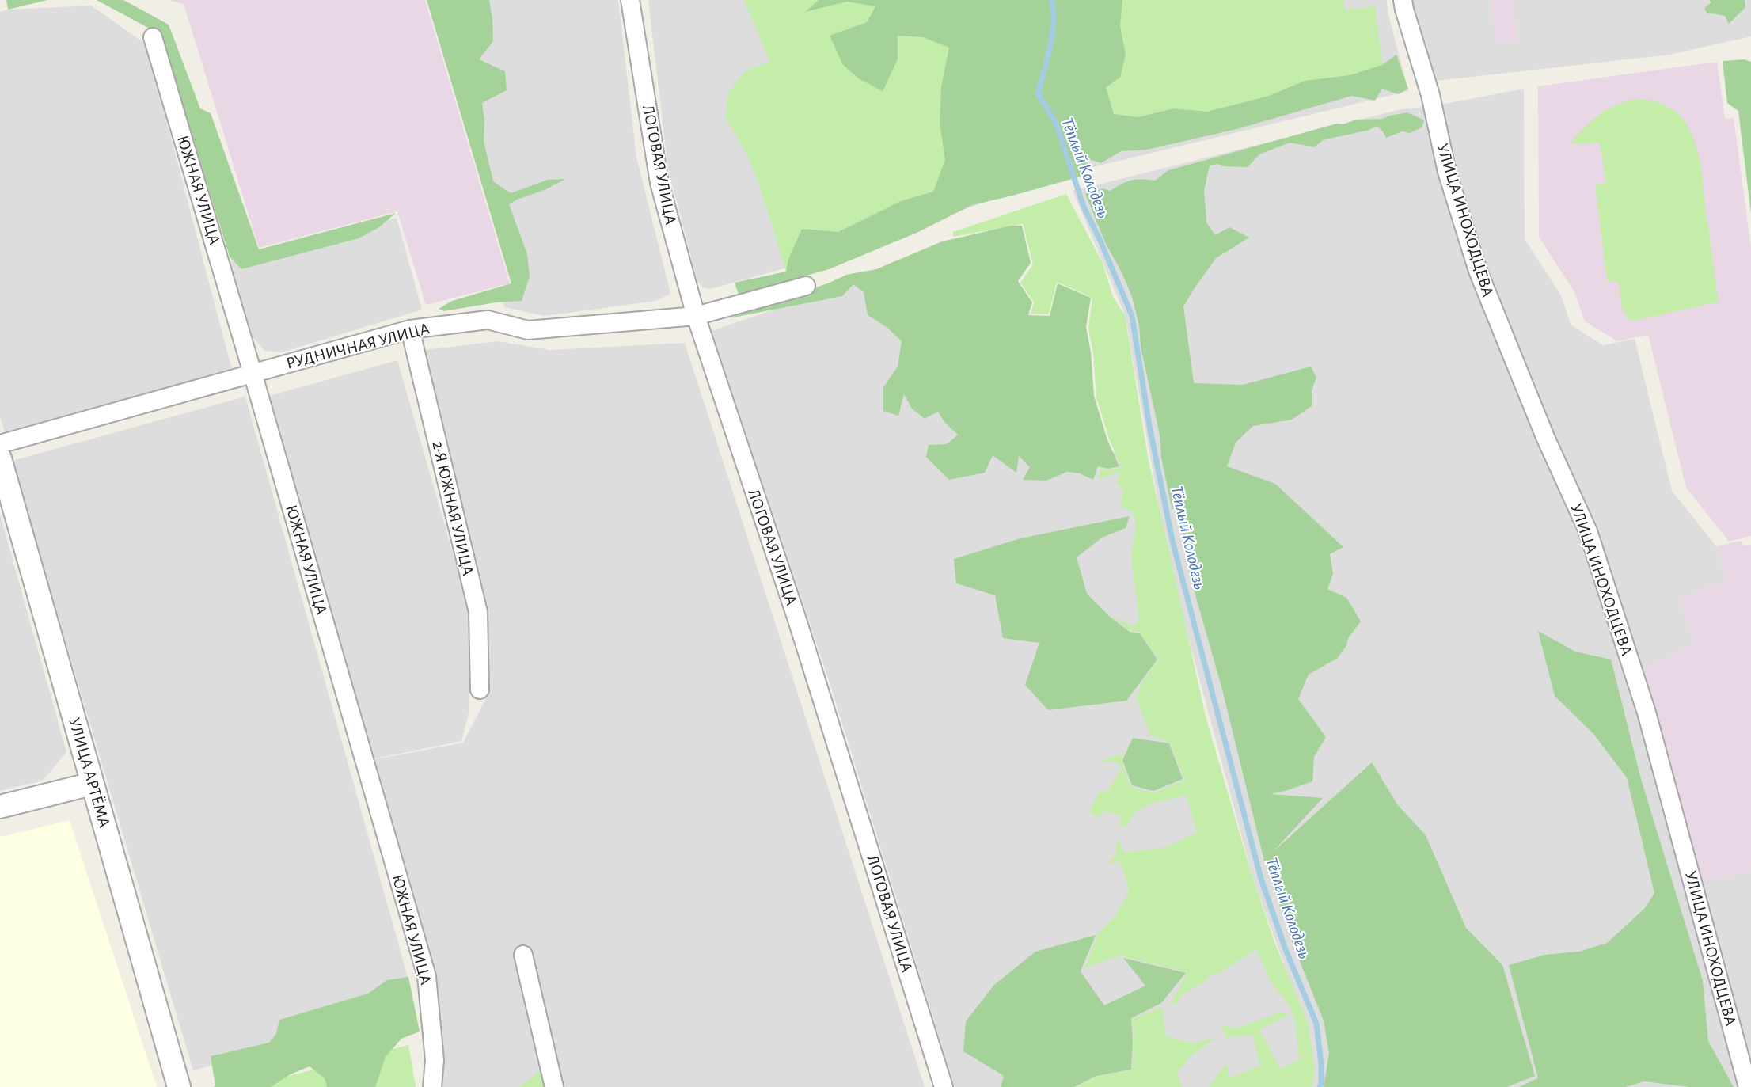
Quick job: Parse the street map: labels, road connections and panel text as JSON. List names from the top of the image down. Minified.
{"streets":{"street":["ЛОГОВАЯ УЛИЦА","ЮЖНАЯ УЛИЦА","УЛИЦА ИНОХОДЦЕВА","РУДНИЧНАЯ УЛИЦА","2-Я ЮЖНАЯ УЛИЦА","УЛИЦА АРТЁМА"]},"crossings":[["ЛОГОВАЯ УЛИЦА","РУДНИЧНАЯ УЛИЦА"],["ЮЖНАЯ УЛИЦА","РУДНИЧНАЯ УЛИЦА"],["РУДНИЧНАЯ УЛИЦА","2-Я ЮЖНАЯ УЛИЦА"]],"water":["Тёплый Колодезь"]}
